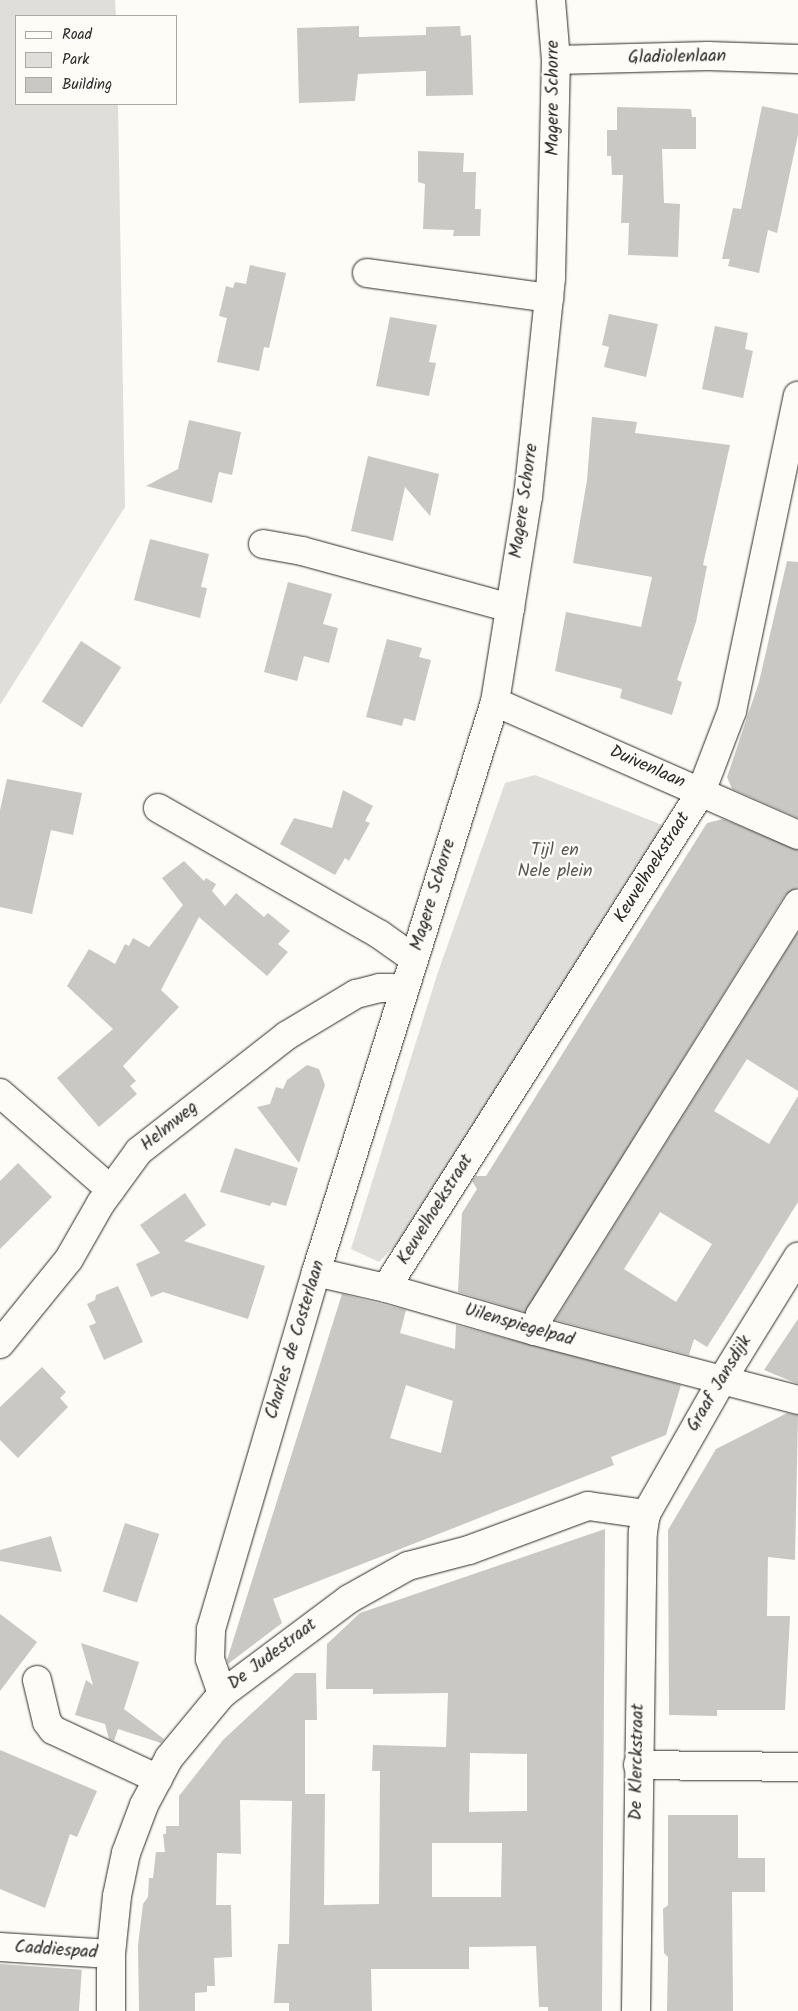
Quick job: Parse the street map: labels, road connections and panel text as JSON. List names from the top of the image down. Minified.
{"streets":{"street":["Gladiolenlaan","Magere Schorre","Duivenlaan","Keuvelhoekstraat","Helmweg","Uilenspiegelpad","Charles de Costerlaan","Graaf Jansdijk","De Judestraat","De Klerckstraat","Caddiespad"]},"crossings":[["Gladiolenlaan","Magere Schorre"],["Magere Schorre","Duivenlaan"],["Magere Schorre","Helmweg"],["Magere Schorre","Charles de Costerlaan"],["Duivenlaan","Keuvelhoekstraat"],["Keuvelhoekstraat","Uilenspiegelpad"],["Helmweg","Charles de Costerlaan"],["Uilenspiegelpad","Charles de Costerlaan"],["Uilenspiegelpad","Graaf Jansdijk"],["Charles de Costerlaan","De Judestraat"],["Graaf Jansdijk","De Judestraat"],["Graaf Jansdijk","De Klerckstraat"],["De Judestraat","De Klerckstraat"],["De Judestraat","Caddiespad"]],"parks":["Tijl en Nele plein"],"legend":["Road","Park","Building"]}
